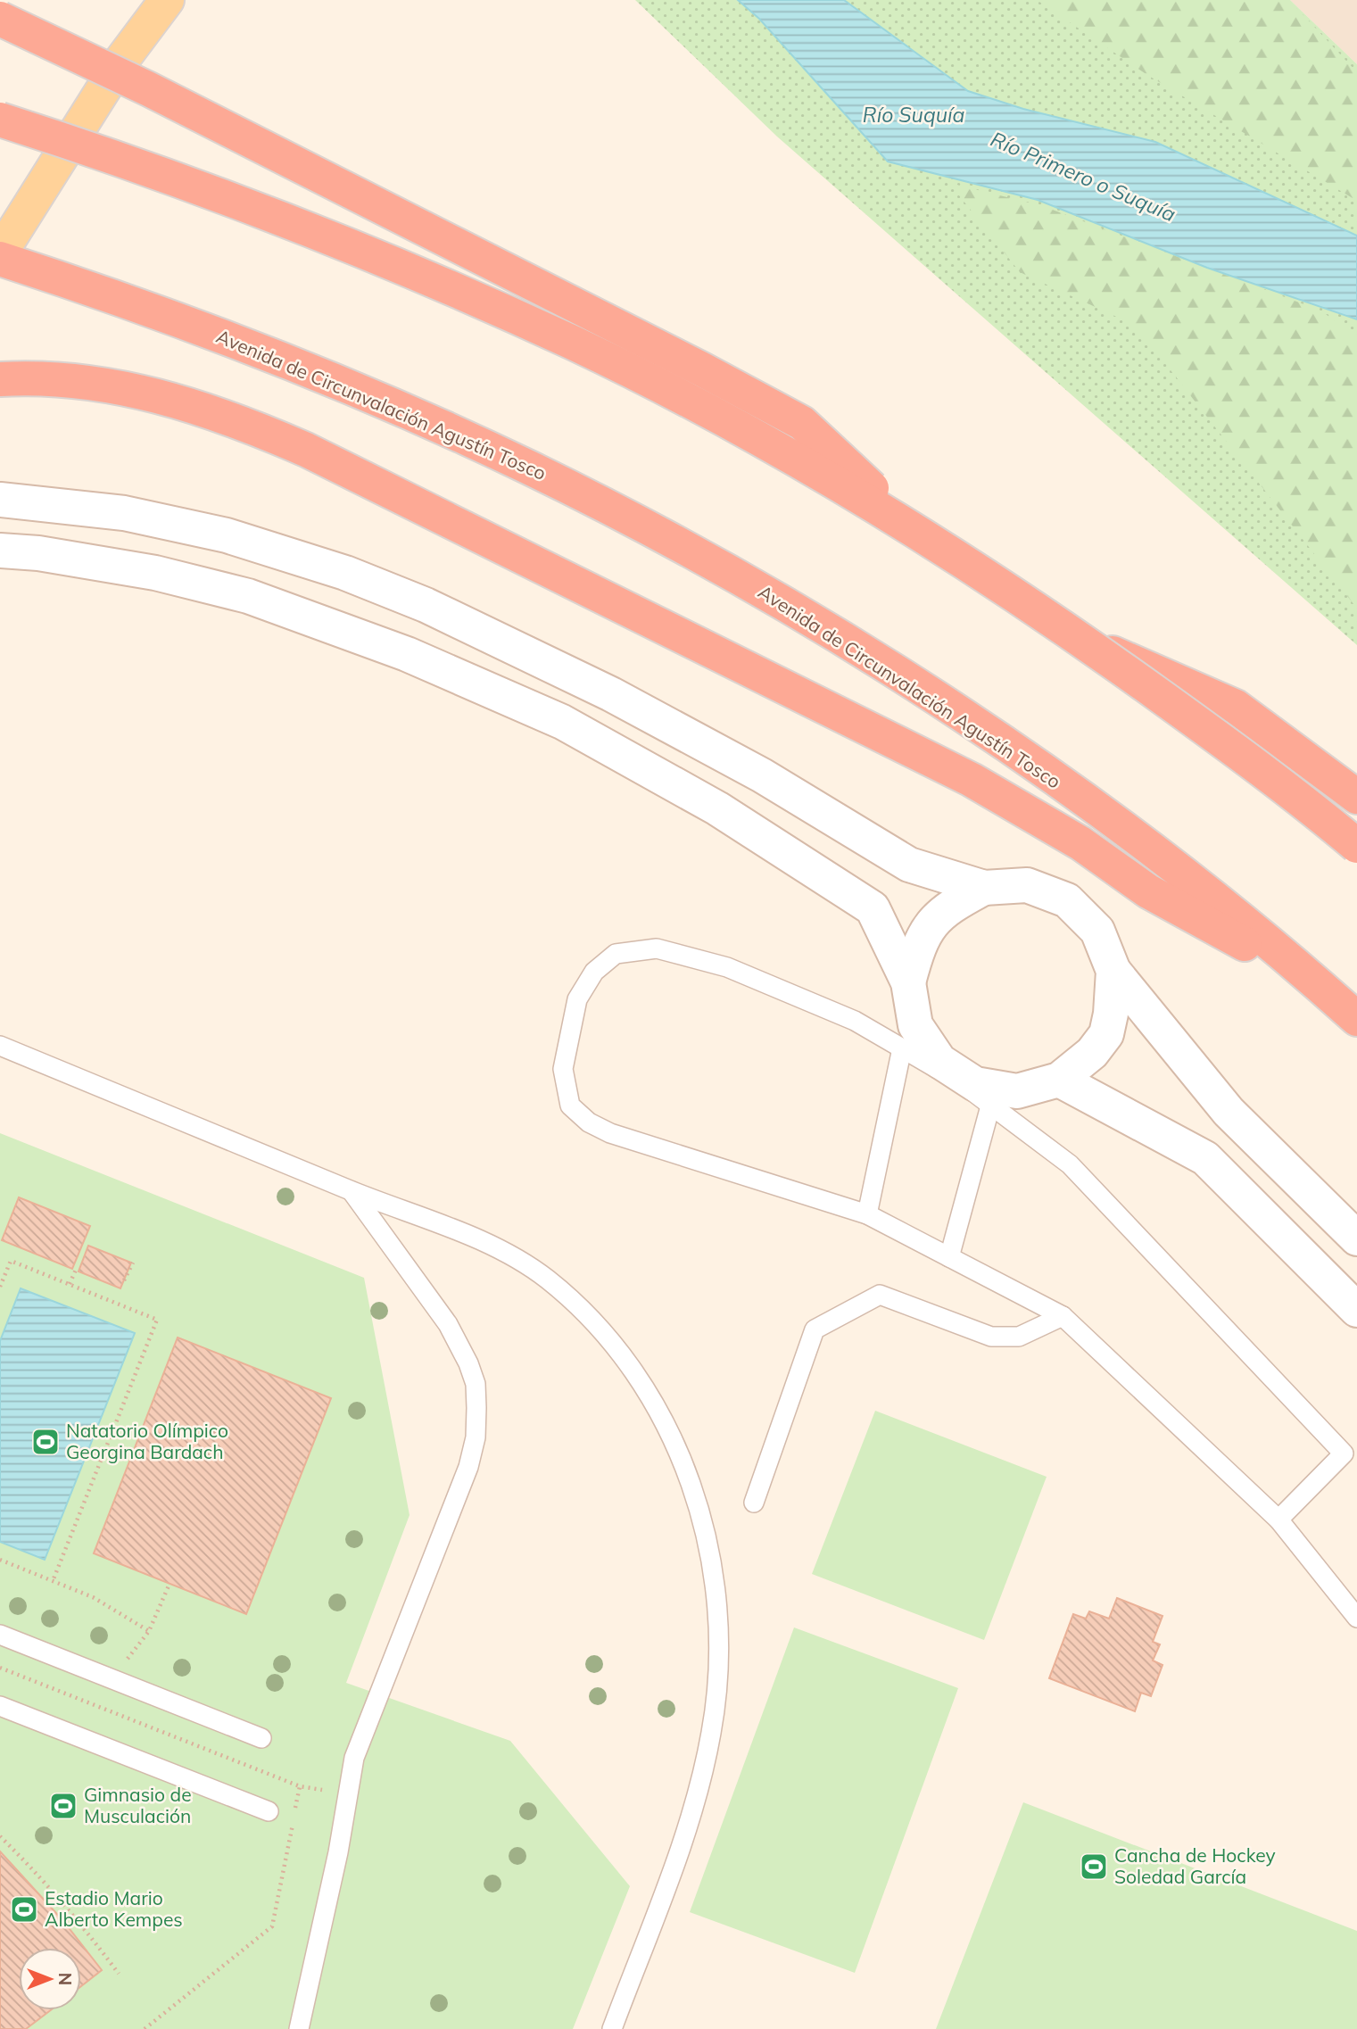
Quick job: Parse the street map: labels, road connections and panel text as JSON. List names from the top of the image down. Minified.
{"streets":{"highway":["Avenida de Circunvalación Agustín Tosco"]},"water":["Río Suquía","Río Primero o Suquía"],"places":{"sports":["Natatorio Olímpico Georgina Bardach","Gimnasio de Musculación","Cancha de Hockey Soledad García","Estadio Mario Alberto Kempes"]},"north":"right"}
